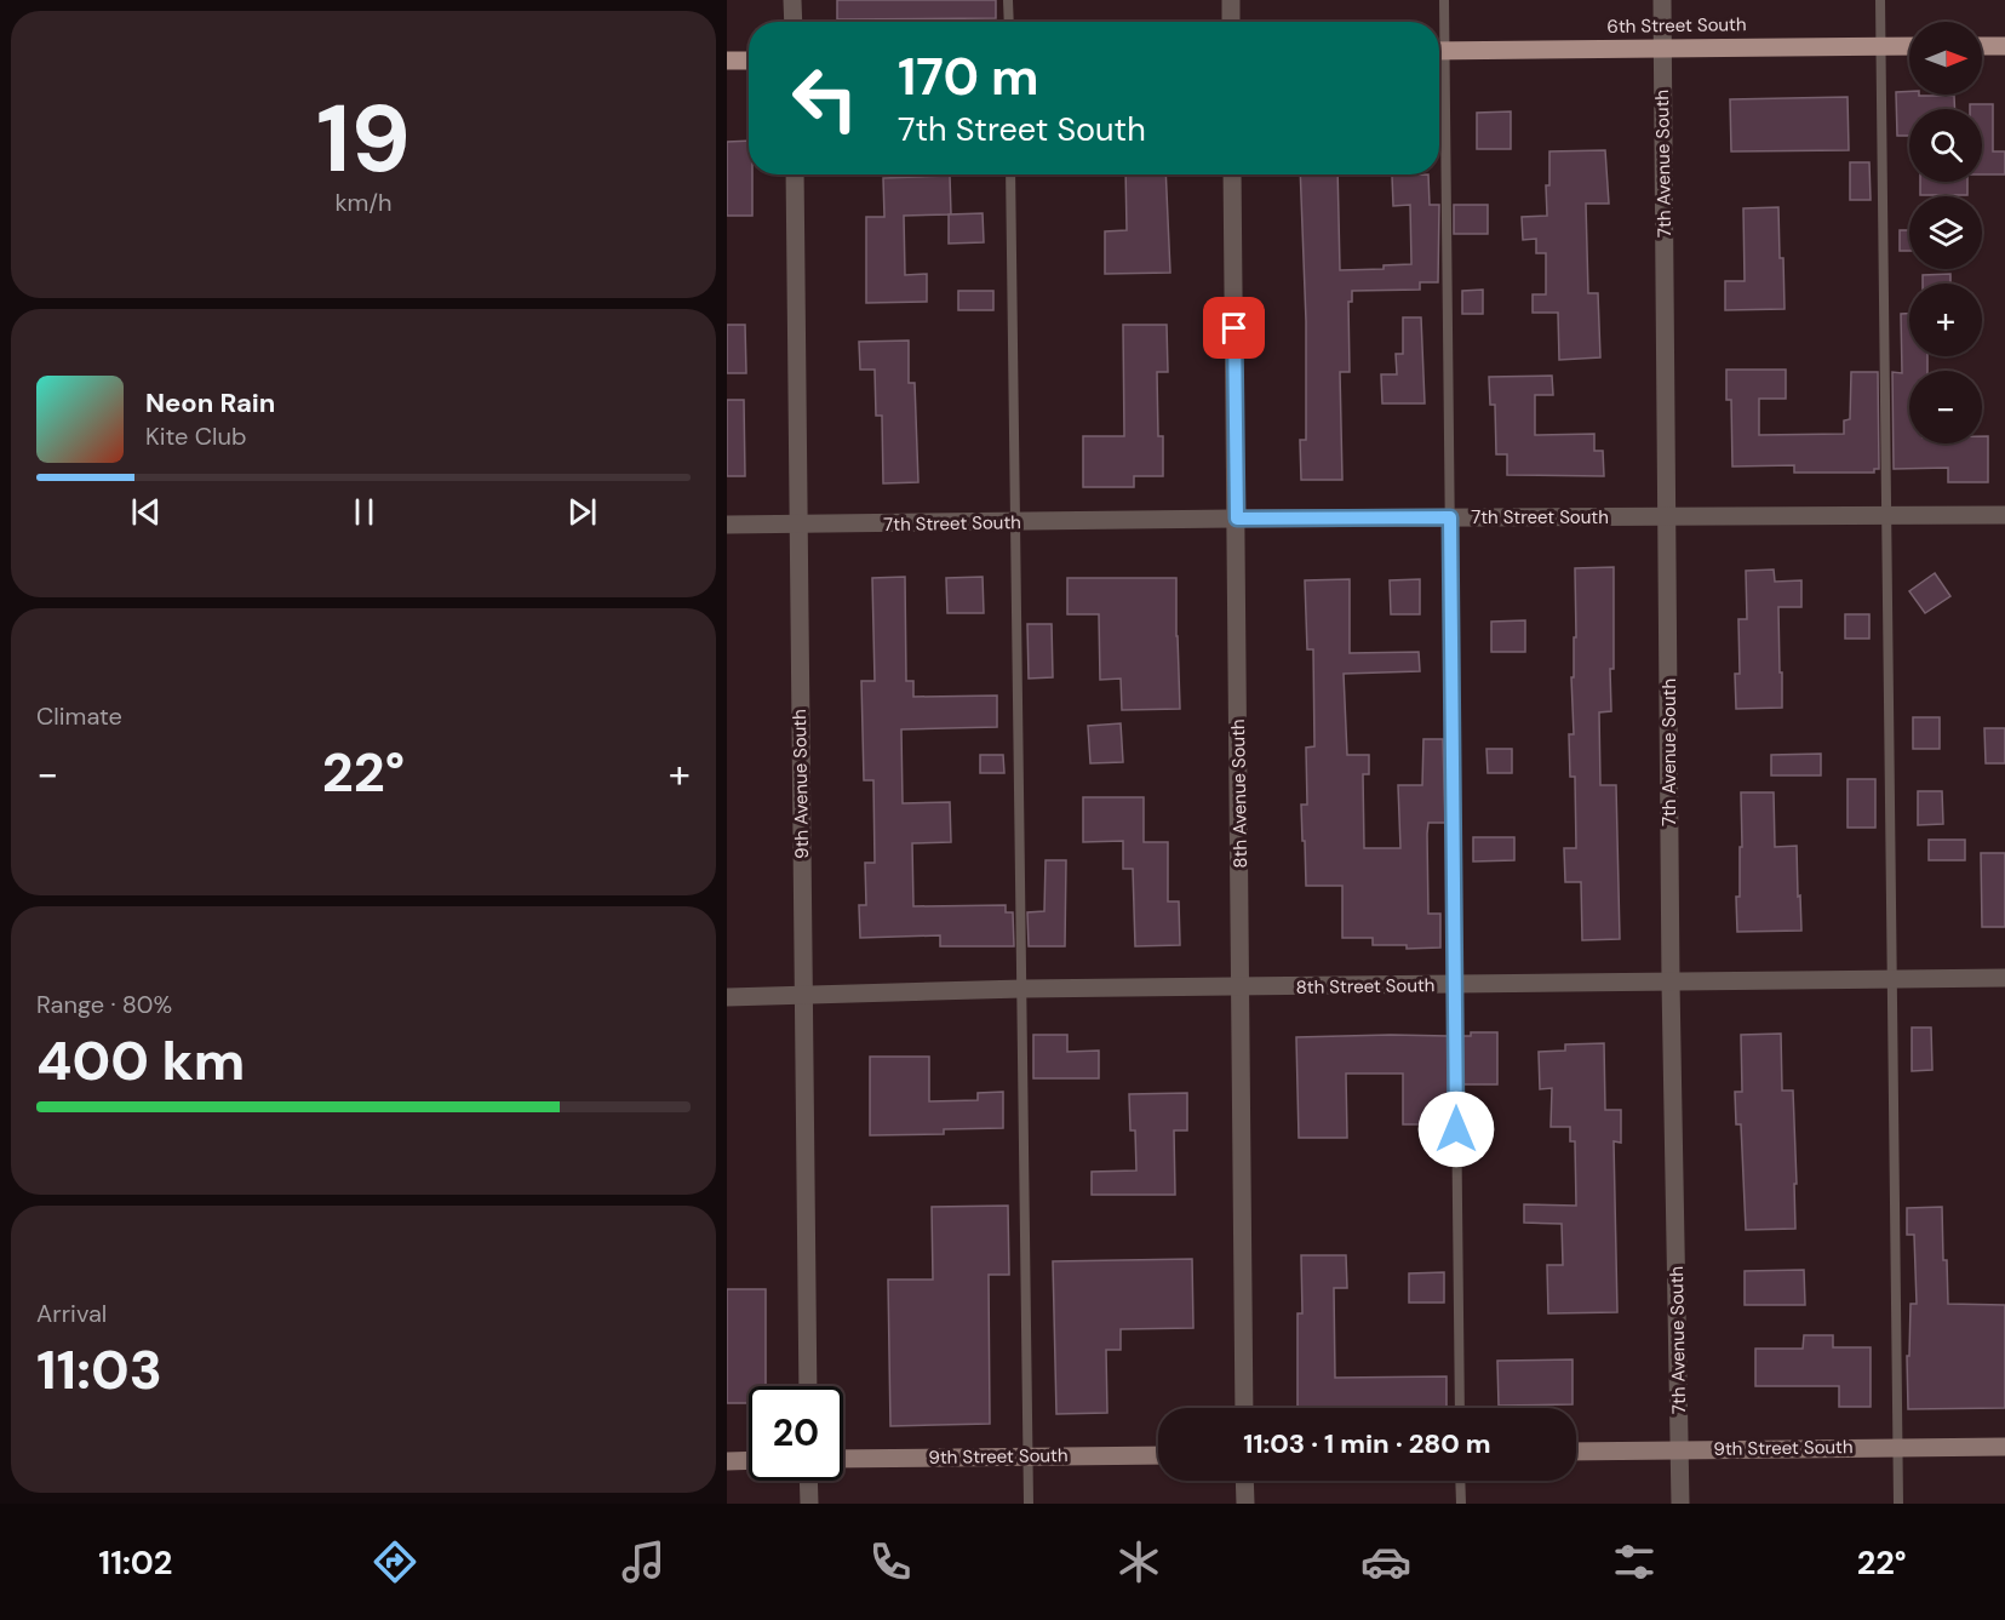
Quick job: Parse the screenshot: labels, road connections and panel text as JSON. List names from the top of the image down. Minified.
{"streets":{"main road":["6th Street South","9th Street South"],"street":["7th Avenue South","7th Street South","9th Avenue South","8th Avenue South","8th Street South"]},"crossings":[["6th Street South","7th Avenue South"],["7th Avenue South","7th Street South"],["7th Avenue South","8th Street South"],["7th Avenue South","9th Street South"],["7th Street South","9th Avenue South"],["7th Street South","8th Avenue South"],["9th Avenue South","8th Street South"],["8th Avenue South","8th Street South"]],"north":"right","page":{"tile":[["19","km/h"],"Climate",["Range · 80%","400 km"],["Arrival","11:03"]],"map_buttons":["+","−"],"turn":["170 m","7th Street South"],"song":["Neon Rain","Kite Club"],"heat":["−","22°","+"],"limit":"20","trip":"11:03 · 1 min · 280 m","tabs":["11:02","22°"]}}
